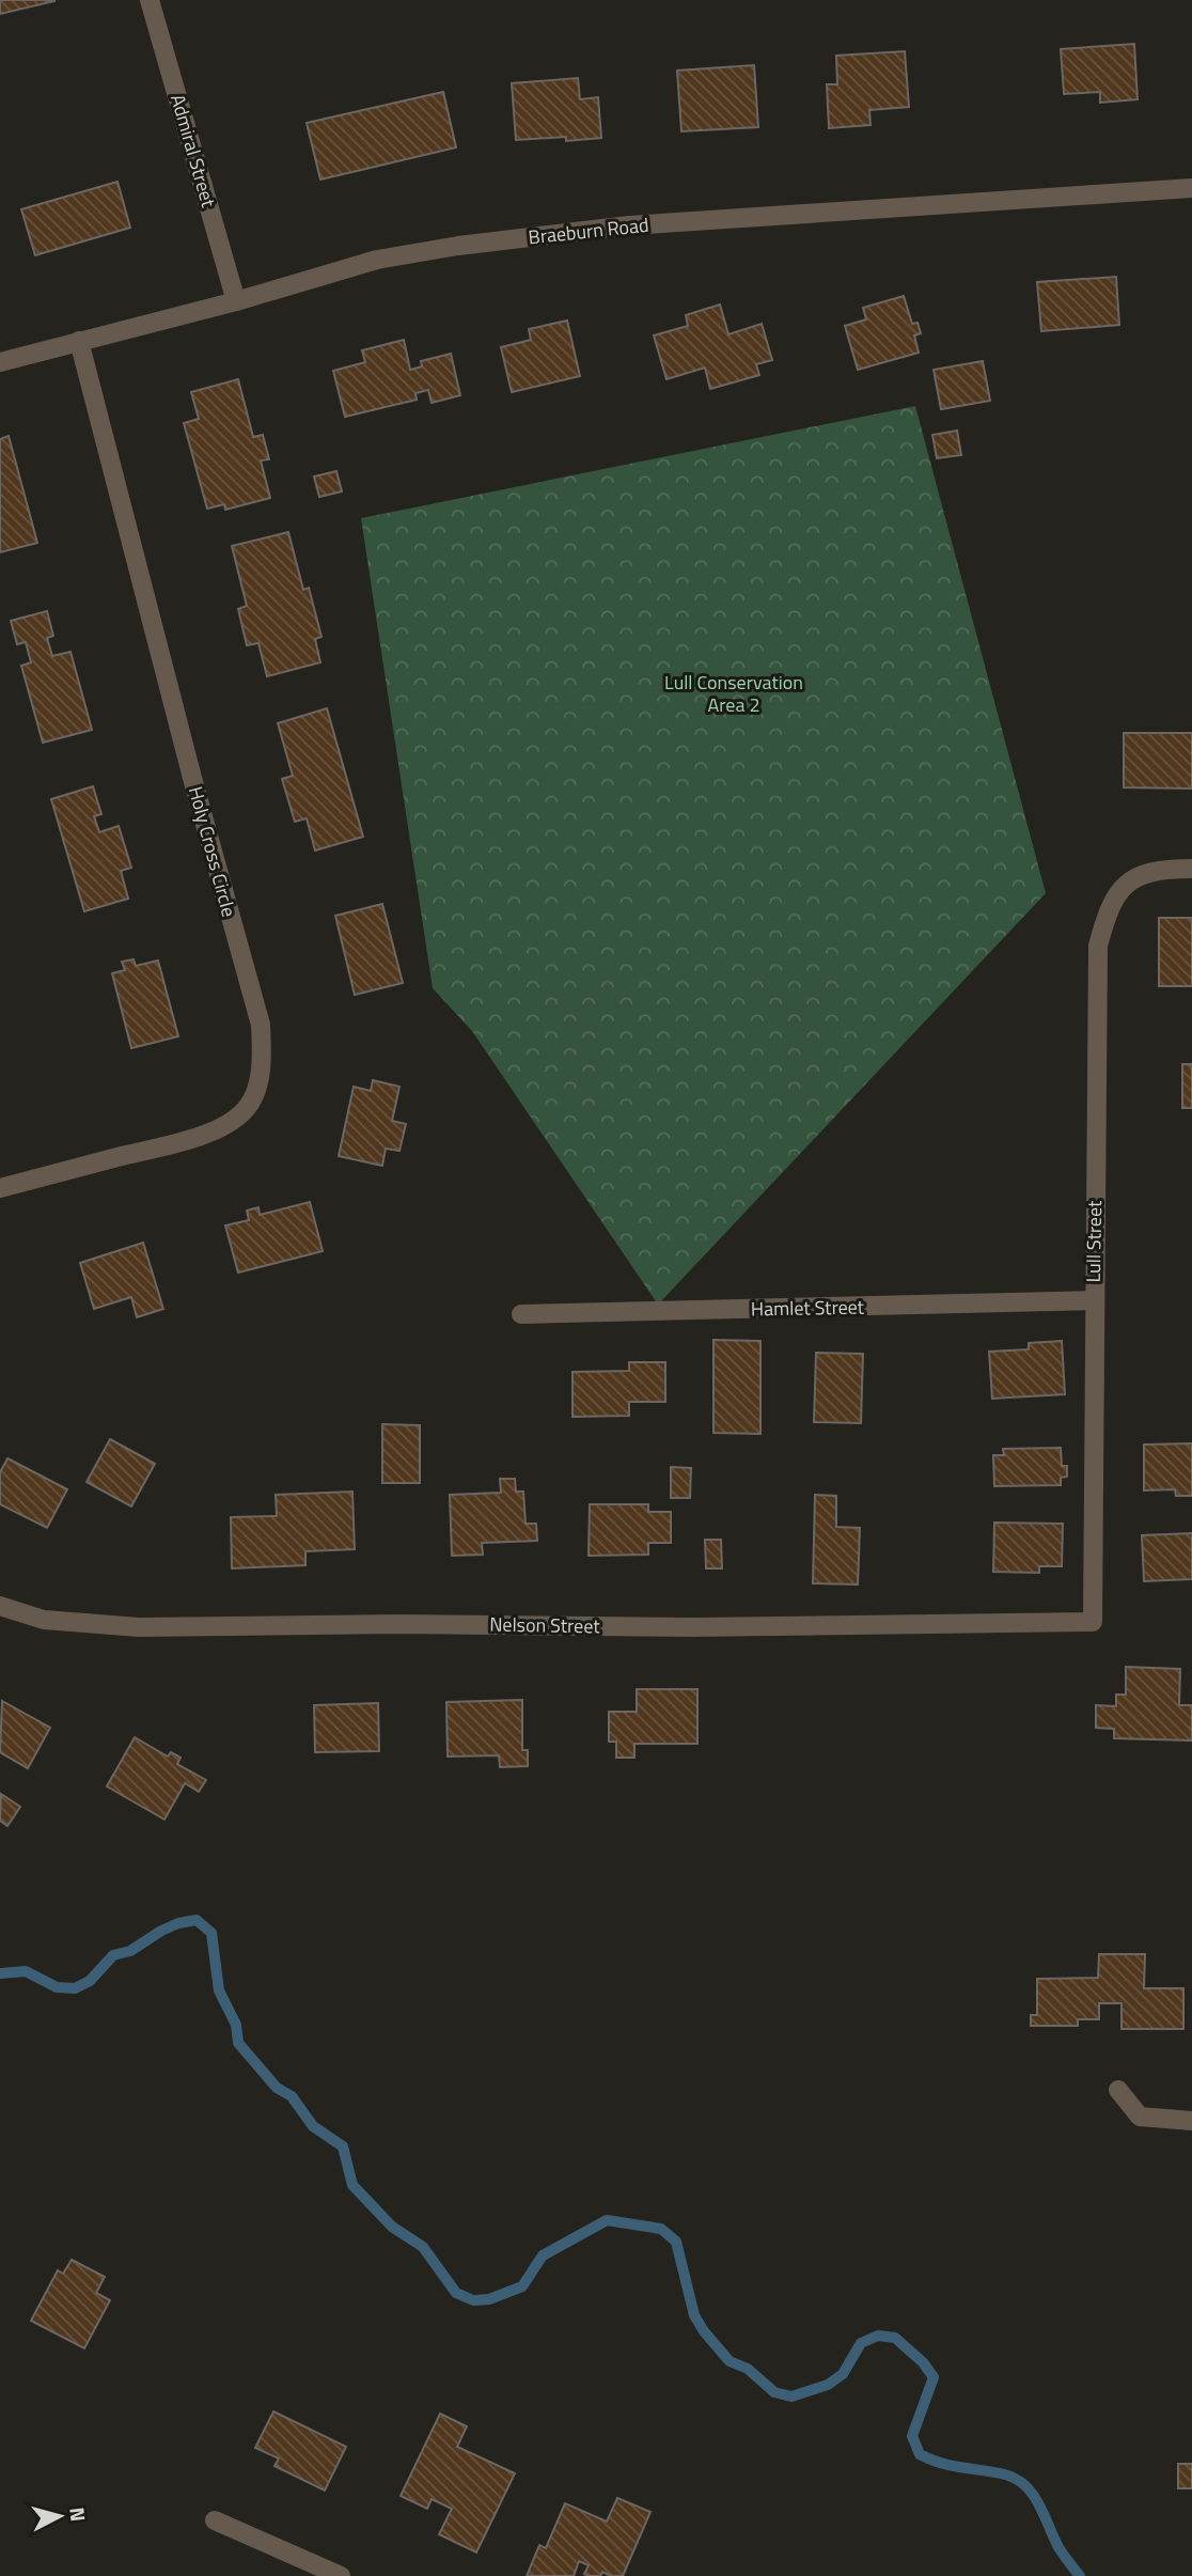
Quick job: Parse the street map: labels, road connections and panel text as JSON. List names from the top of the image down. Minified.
{"streets":{"street":["Admiral Street","Braeburn Road","Holy Cross Circle","Lull Street","Hamlet Street","Nelson Street"]},"crossings":[["Admiral Street","Braeburn Road"],["Braeburn Road","Holy Cross Circle"],["Lull Street","Hamlet Street"],["Lull Street","Nelson Street"]],"parks":["Lull Conservation Area 2"],"north":"right"}
